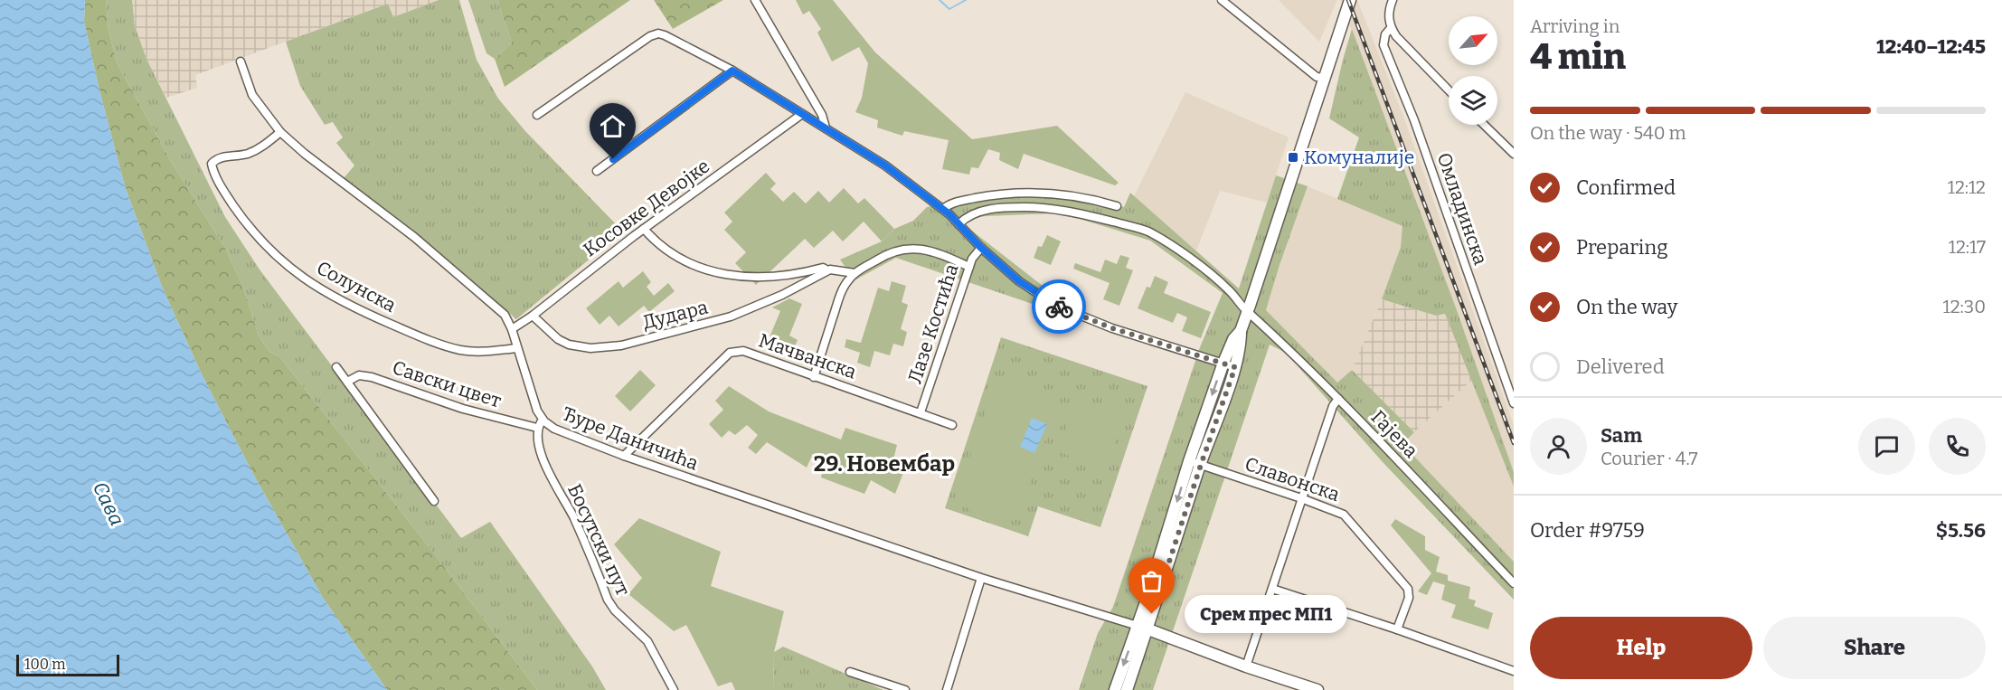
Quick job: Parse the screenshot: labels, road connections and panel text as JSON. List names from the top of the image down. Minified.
{"streets":{"street":["Косовке Девојке","Омладинска","Солунска","Дудара","Лазе Костића","Мачванска","Савски цвет","Гајева","Ђуре Даничића","Славонска","Босутски пут"]},"crossings":[["Косовке Девојке","Дудара"],["Косовке Девојке","Ђуре Даничића"],["Солунска","Ђуре Даничића"],["Лазе Костића","Мачванска"],["Мачванска","Ђуре Даничића"],["Савски цвет","Босутски пут"]],"districts":["29. Новембар"],"water":["Сава"],"places":{"transit":["Комуналије"],"other":["Срем прес МП1"]},"scale_bar":"100 m","north":"top right","page":{"heading":["4 min","Arriving in","12:40–12:45"],"panel":["Sam","Courier · 4.7","Order #9759","$5.56"],"bar":"On the way · 540 m","list":[["Confirmed","12:12"],["Preparing","12:17"],["On the way","12:30"],"Delivered"],"bubble":"Срем прес МП1","buttons":["Help","Share"],"scale":"100 m"}}
